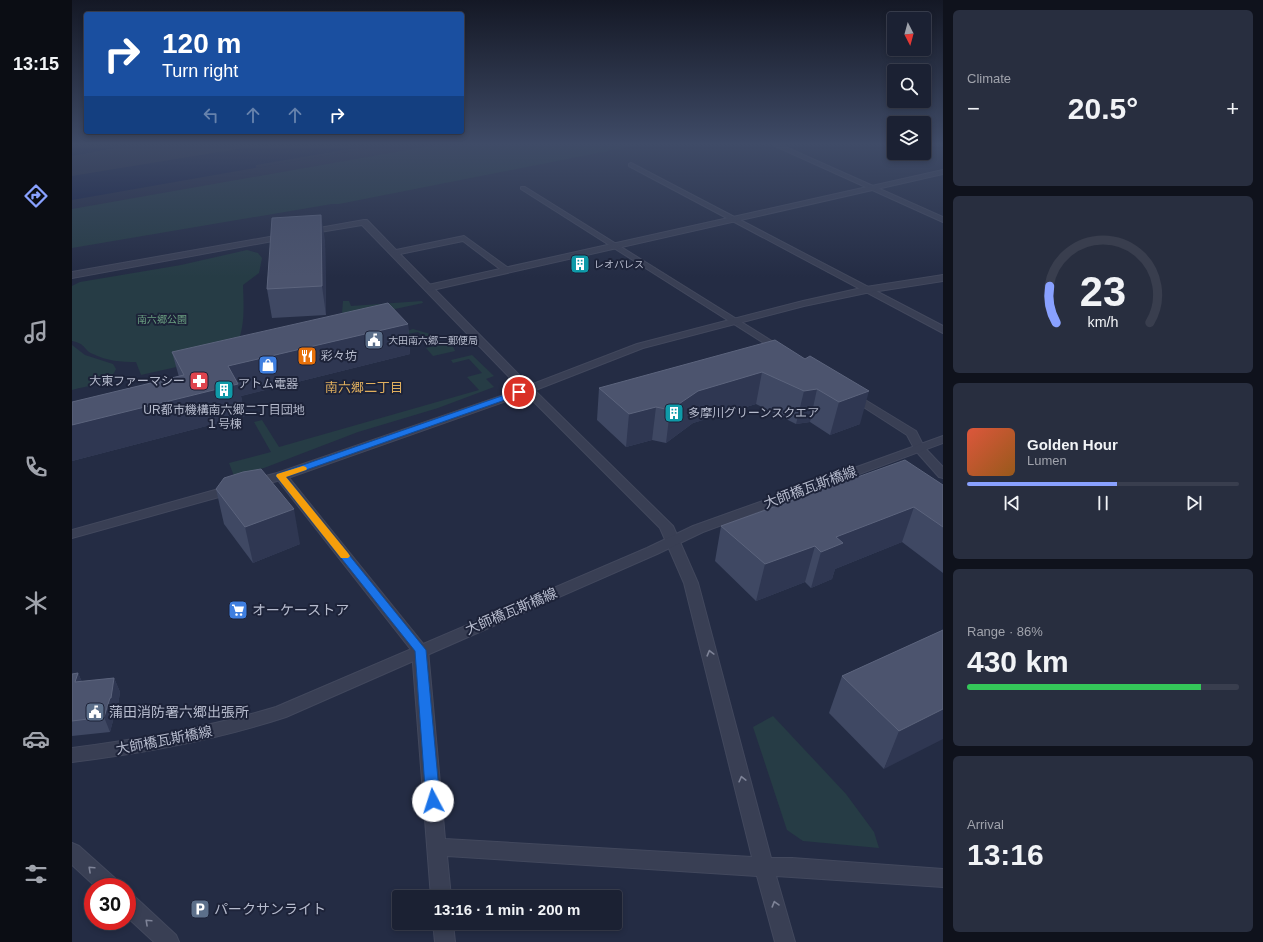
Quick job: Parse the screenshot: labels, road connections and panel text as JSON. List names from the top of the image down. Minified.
{"streets":{"street":["大師橋瓦斯橋線"]},"districts":["南六郷二丁目"],"parks":["南六郷公園"],"places":{"building":["レオパレス","UR都市機構南六郷二丁目団地 １号棟","多摩川グリーンスクエア"],"public building":["大田南六郷二郵便局","蒲田消防署六郷出張所"],"restaurant":["彩々坊"],"shop":["アトム電器"],"pharmacy":["大東ファーマシー"],"supermarket":["オーケーストア"],"parking":["パークサンライト"]},"north":"bottom","page":{"tabs":"13:15","tile":["Climate",["Range · 86%","430 km"],["Arrival","13:16"]],"turn":["120 m","Turn right"],"heat":["−","20.5°","+"],"song":["Golden Hour","Lumen"],"limit":"30","trip":"13:16 · 1 min · 200 m","gauge":["23","km/h"]}}
